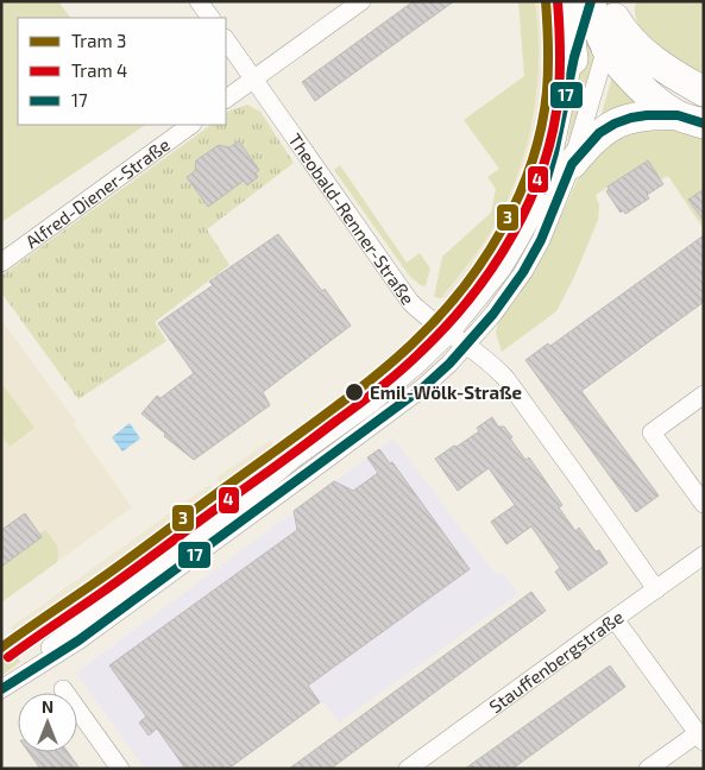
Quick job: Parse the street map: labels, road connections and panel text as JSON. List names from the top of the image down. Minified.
{"streets":{"street":["Alfred-Diener-Straße","Theobald-Renner-Straße","Stauffenbergstraße"]},"crossings":[["Theobald-Renner-Straße","Stauffenbergstraße"]],"places":["Emil-Wölk-Straße"],"lines":["tram line 3","tram line 4","transit line 17"],"legend":["Tram 3","Tram 4","17"],"north":"top"}
